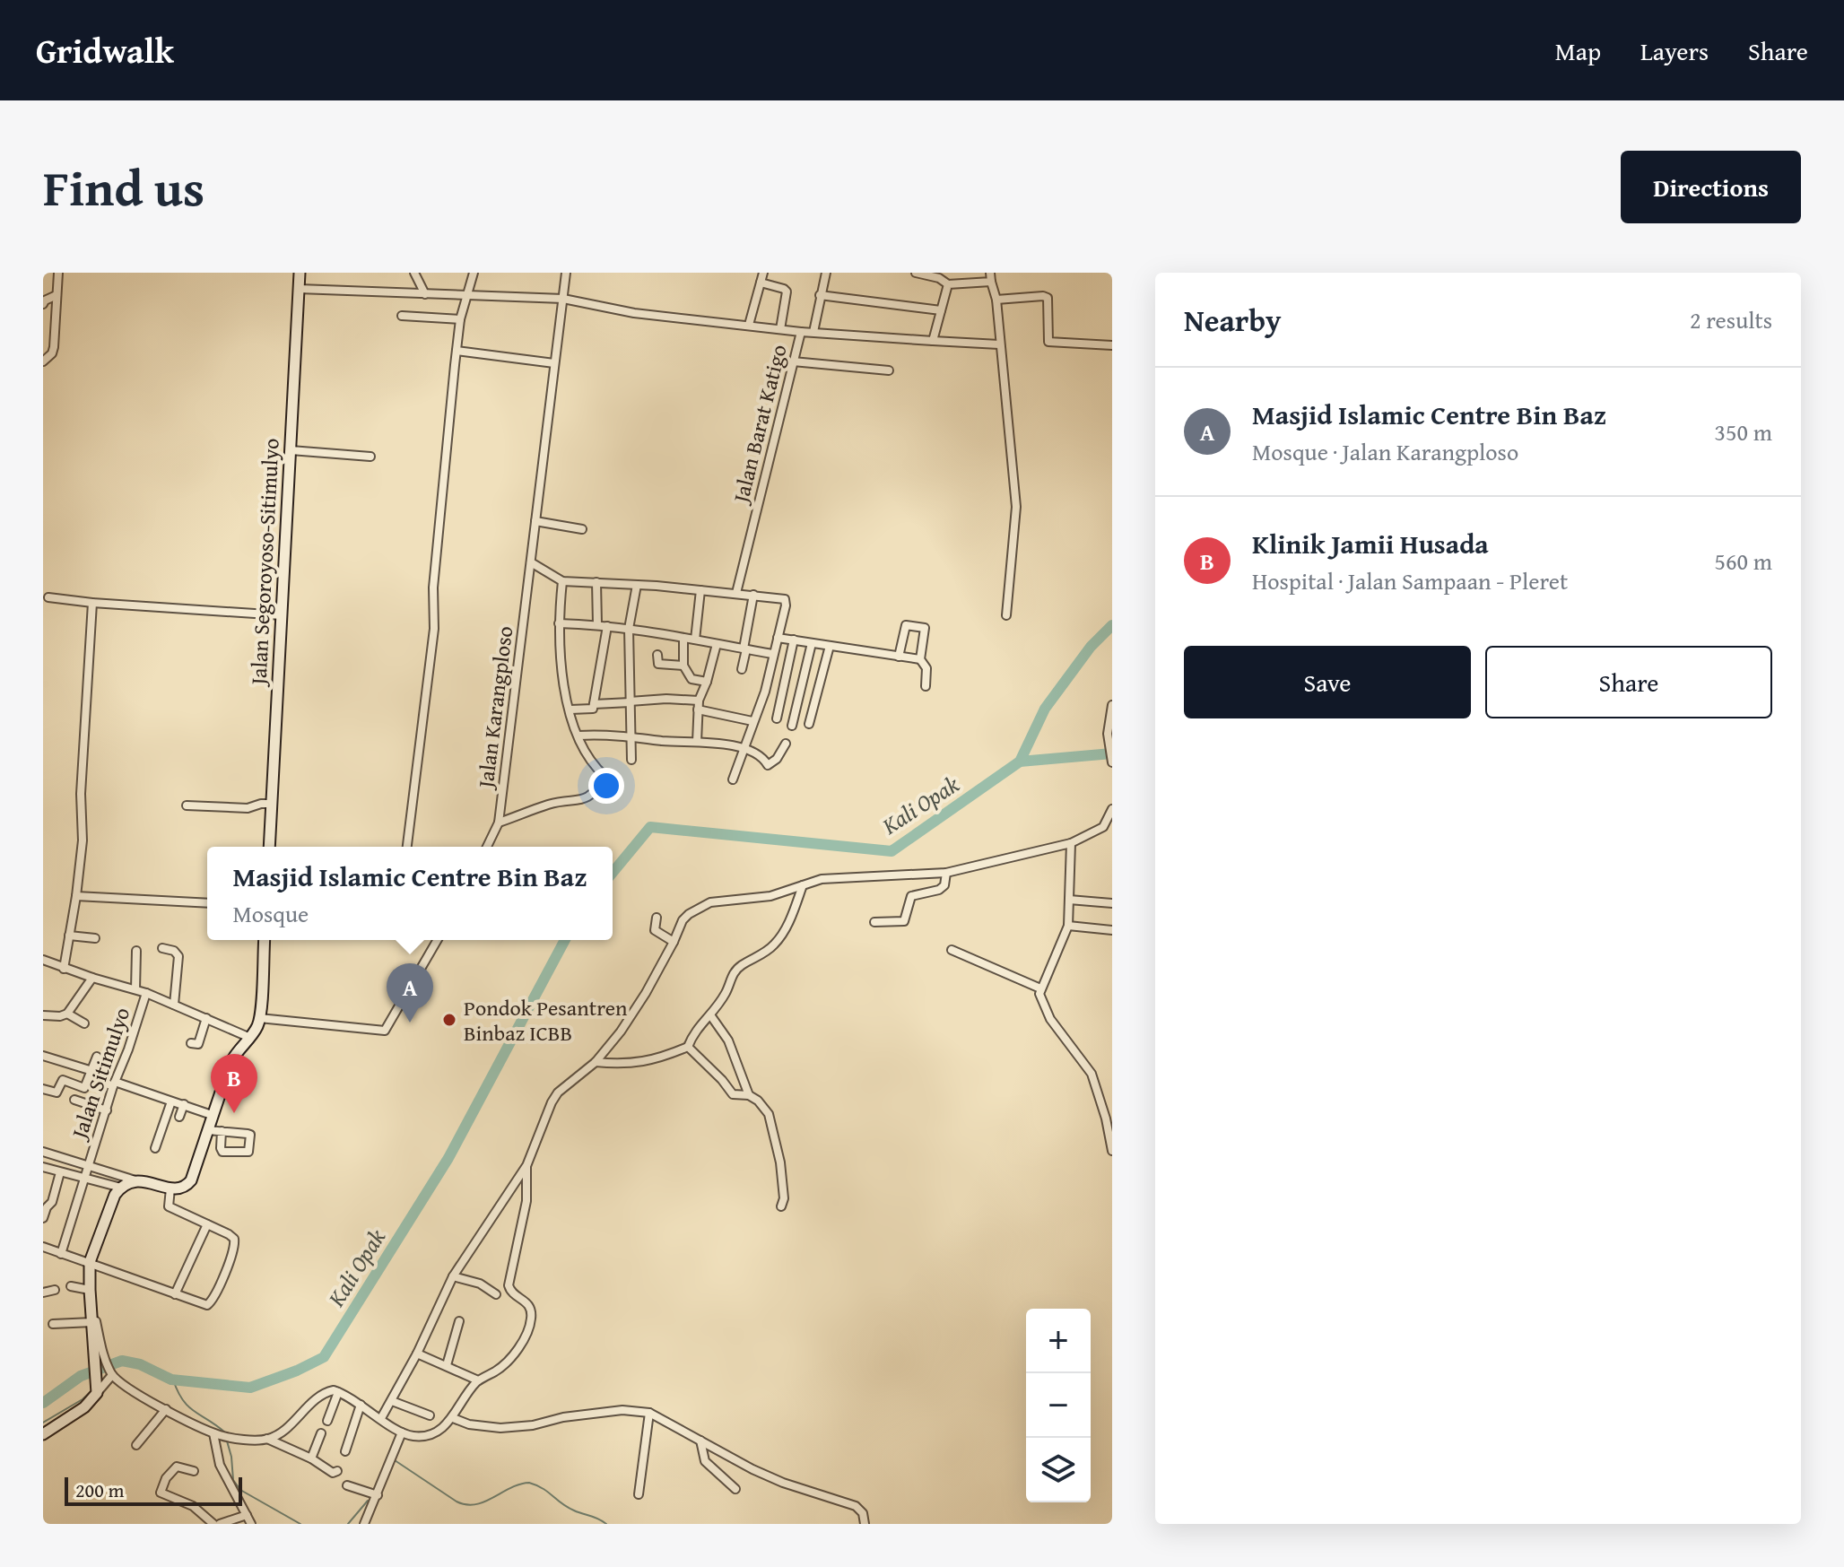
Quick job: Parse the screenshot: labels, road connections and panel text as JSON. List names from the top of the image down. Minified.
{"streets":{"main road":["Jalan Segoroyoso-Sitimulyo"],"street":["Jalan Barat Katigo","Jalan Karangploso","Jalan Sitimulyo"]},"water":["Kali Opak"],"places":["Pondok Pesantren Binbaz ICBB"],"scale_bar":"200 m","page":{"header":"Gridwalk","nav":["Map","Layers","Share"],"title":"Find us","buttons":["Directions",["Save","Share"]],"heading":["Nearby","2 results"],"list":[{"mark":"A","name":"Masjid Islamic Centre Bin Baz","note":"Mosque · Jalan Karangploso","value":"350 m"},{"mark":"B","name":"Klinik Jamii Husada","note":"Hospital · Jalan Sampaan - Pleret","value":"560 m"}],"popup":["Masjid Islamic Centre Bin Baz","Mosque"],"pins":["A","B"],"map_buttons":["+","−"],"scale":"200 m"}}
